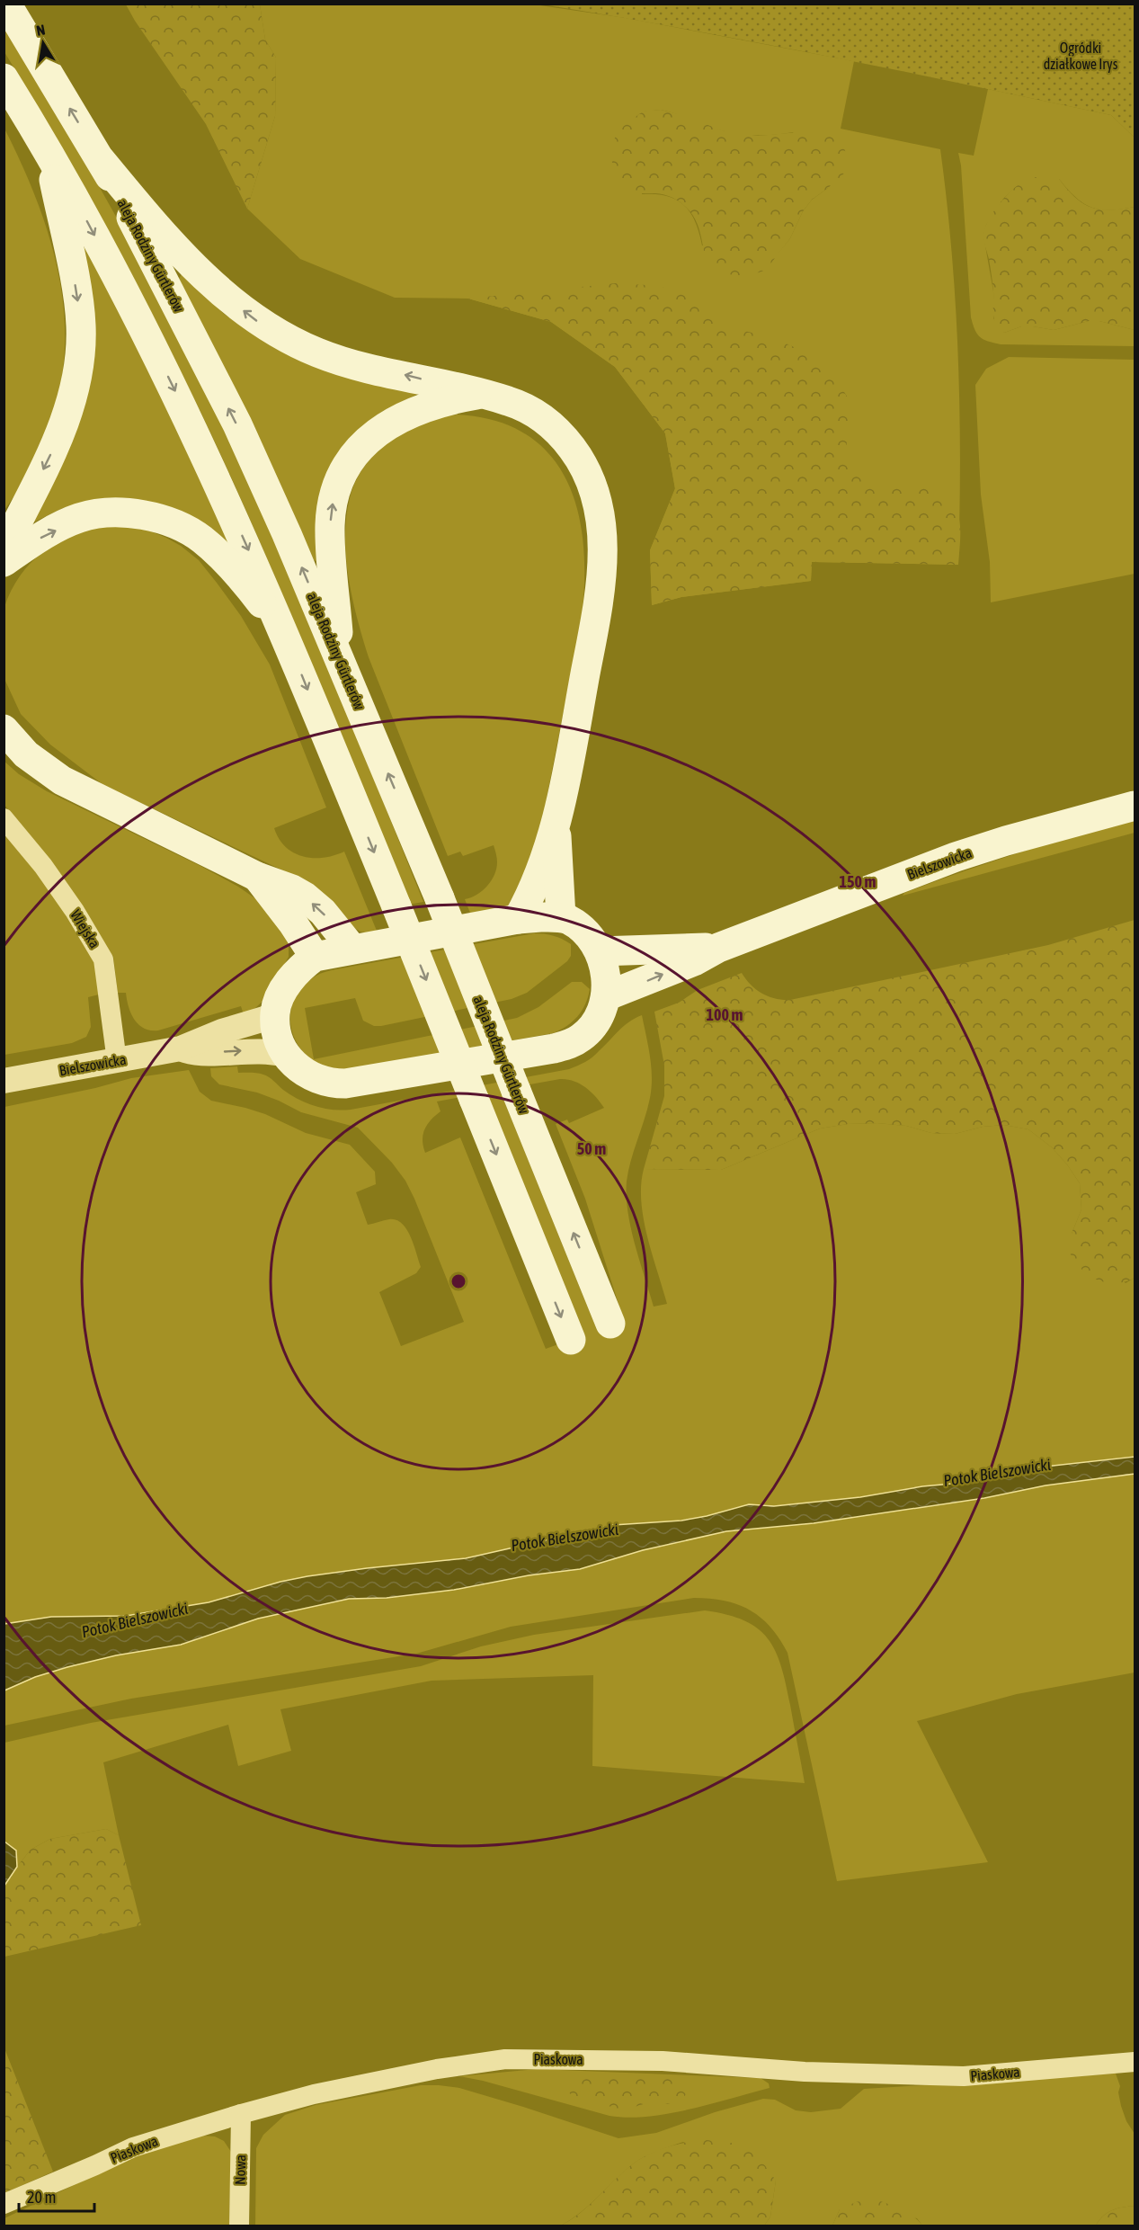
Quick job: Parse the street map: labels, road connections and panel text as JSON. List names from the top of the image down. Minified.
{"streets":{"main road":["aleja Rodziny Gürtlerów","Bielszowicka"],"street":["Wiejska","Piaskowa","Nowa"]},"crossings":[["Bielszowicka","Wiejska"],["Piaskowa","Nowa"]],"water":["Potok Bielszowicki"],"parks":["Ogródki działkowe Irys"],"scale_bar":"20 m","north":"top","rings":["150 m","100 m","50 m"]}
